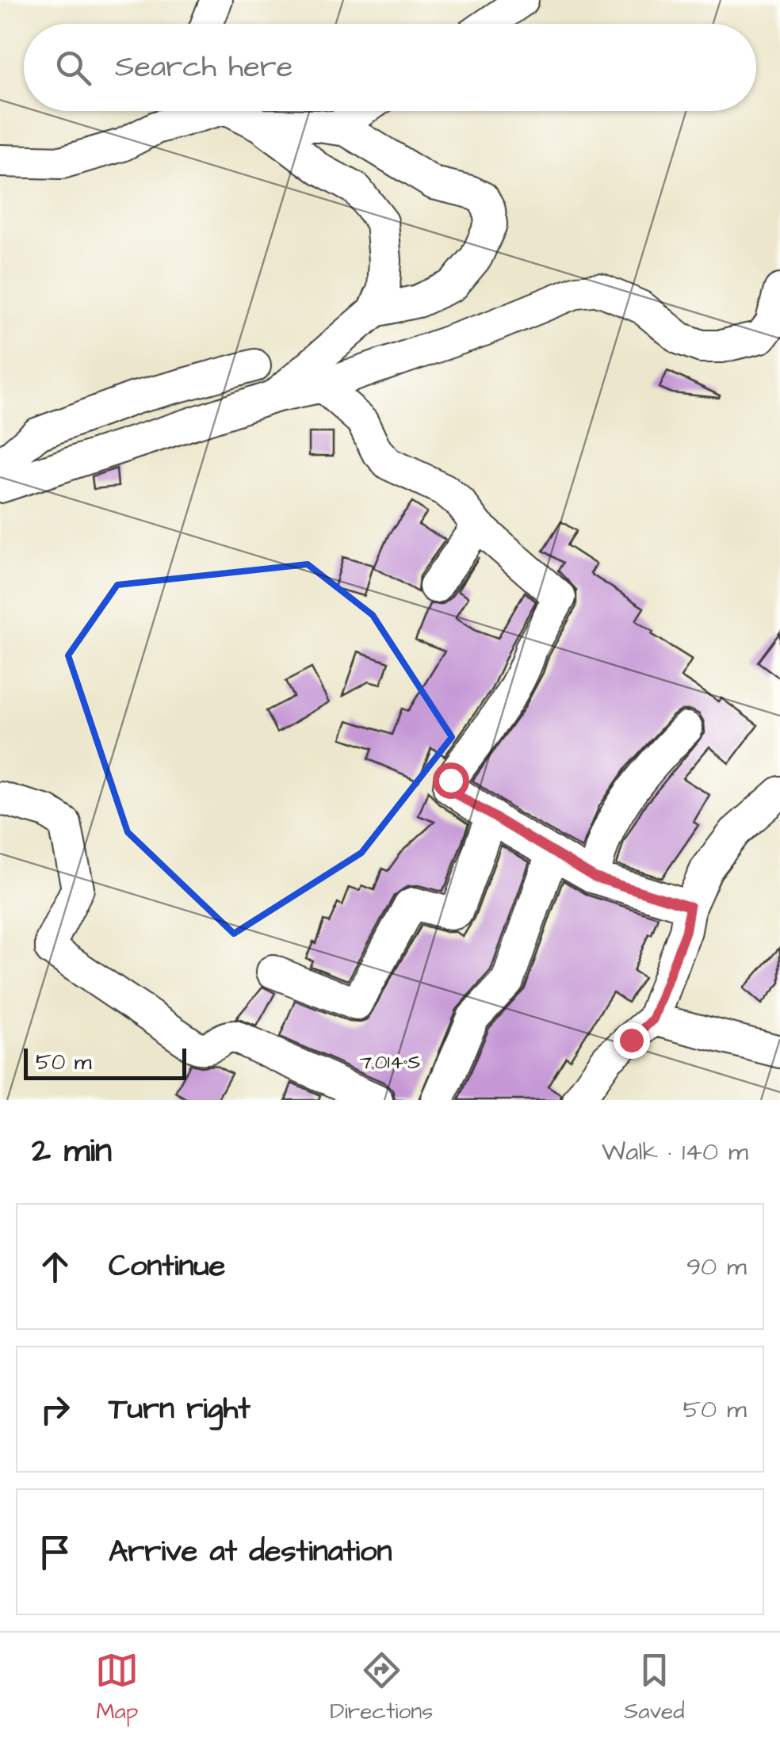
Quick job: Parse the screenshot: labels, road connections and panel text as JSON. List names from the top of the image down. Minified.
{"scale_bar":"50 m","page":{"search":"Search here","scale":"50 m","heading":["2 min","Walk · 140 m"],"list":[["Continue","90 m"],["Turn right","50 m"],"Arrive at destination"],"nav":["Map","Directions","Saved"]},"coordinates":["7.014°S"]}
